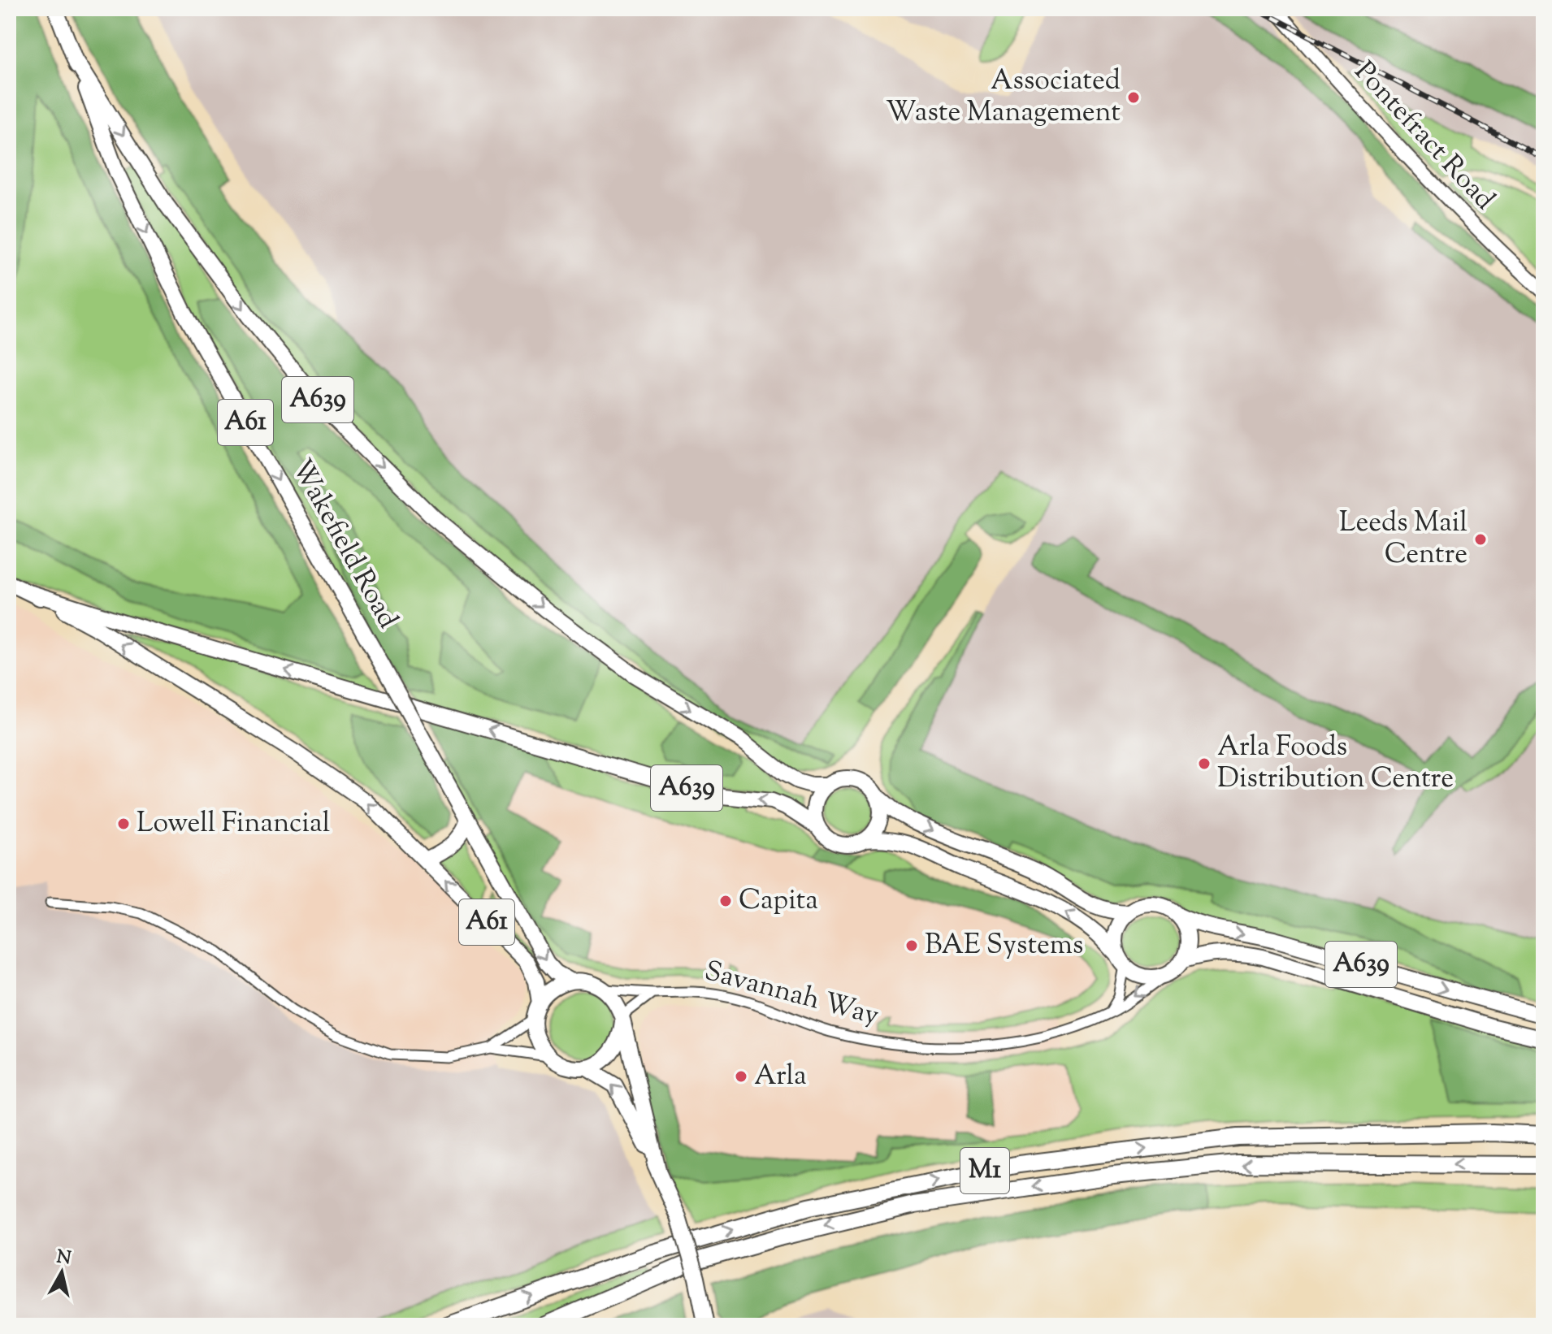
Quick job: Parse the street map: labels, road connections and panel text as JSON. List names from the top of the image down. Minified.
{"streets":{"highway":["M1"],"main road":["Pontefract Road","A639","A61","Wakefield Road"],"street":["Savannah Way"]},"crossings":[["A639","A61"],["A639","Wakefield Road"],["A639","Savannah Way"],["A61","Wakefield Road"],["A61","Savannah Way"],["Wakefield Road","Savannah Way"]],"places":["Associated Waste Management","Leeds Mail Centre","Arla Foods Distribution Centre","Lowell Financial","Capita","BAE Systems","Arla"],"north":"top"}
